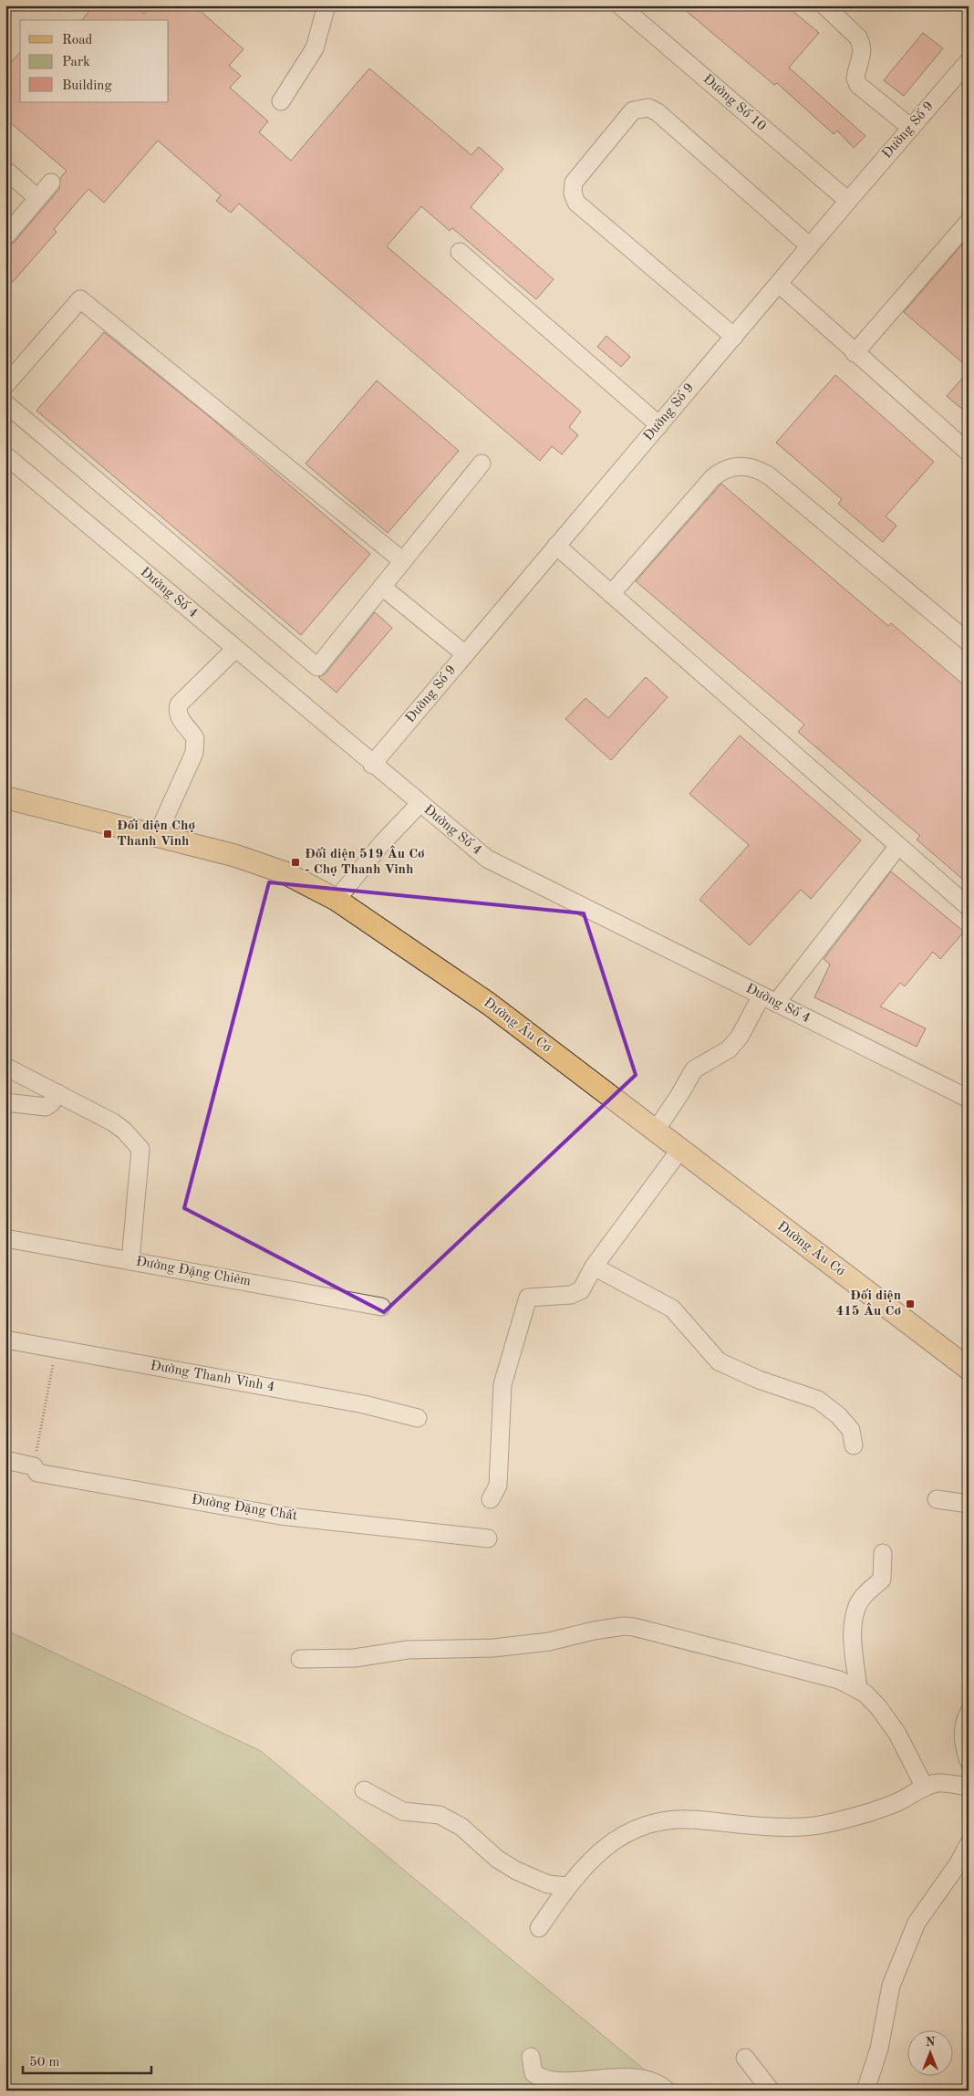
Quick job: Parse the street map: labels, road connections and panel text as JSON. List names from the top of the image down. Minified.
{"streets":{"main road":["Đường Âu Cơ"],"street":["Đường Số 10","Đường Số 9","Đường Số 4","Đường Đặng Chiêm","Đường Thanh Vinh 4","Đường Đặng Chất"]},"crossings":[["Đường Số 10","Đường Số 9"],["Đường Số 9","Đường Số 4"]],"places":{"transit":["Đối diện Chợ Thanh Vinh","Đối diện 519 Âu Cơ - Chợ Thanh Vinh","Đối diện 415 Âu Cơ"]},"legend":["Road","Park","Building"],"scale_bar":"50 m","north":"top"}
